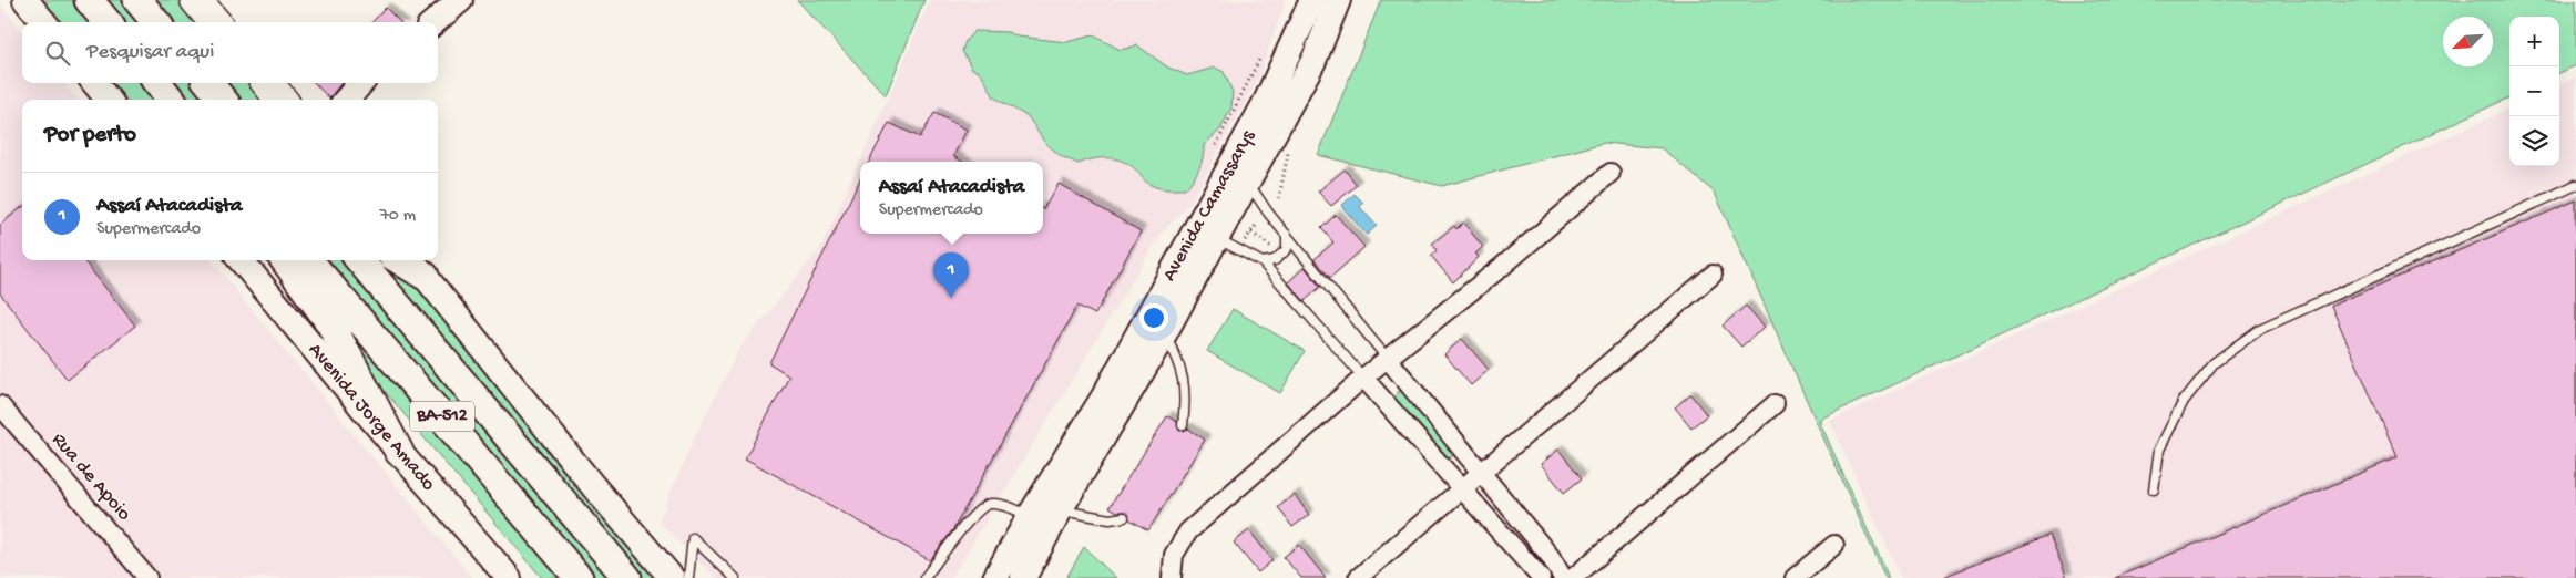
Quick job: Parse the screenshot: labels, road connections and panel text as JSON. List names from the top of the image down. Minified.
{"streets":{"main road":["BA-512"],"street":["Avenida Camassarys","Avenida Jorge Amado","Rua de Apoio"]},"north":"bottom left","page":{"map_buttons":["+","−"],"search":"Pesquisar aqui","heading":"Por perto","popup":["Assaí Atacadista","Supermercado"],"list":[{"mark":"1","name":"Assaí Atacadista","note":"Supermercado","value":"70 m"}],"pins":"1"}}
